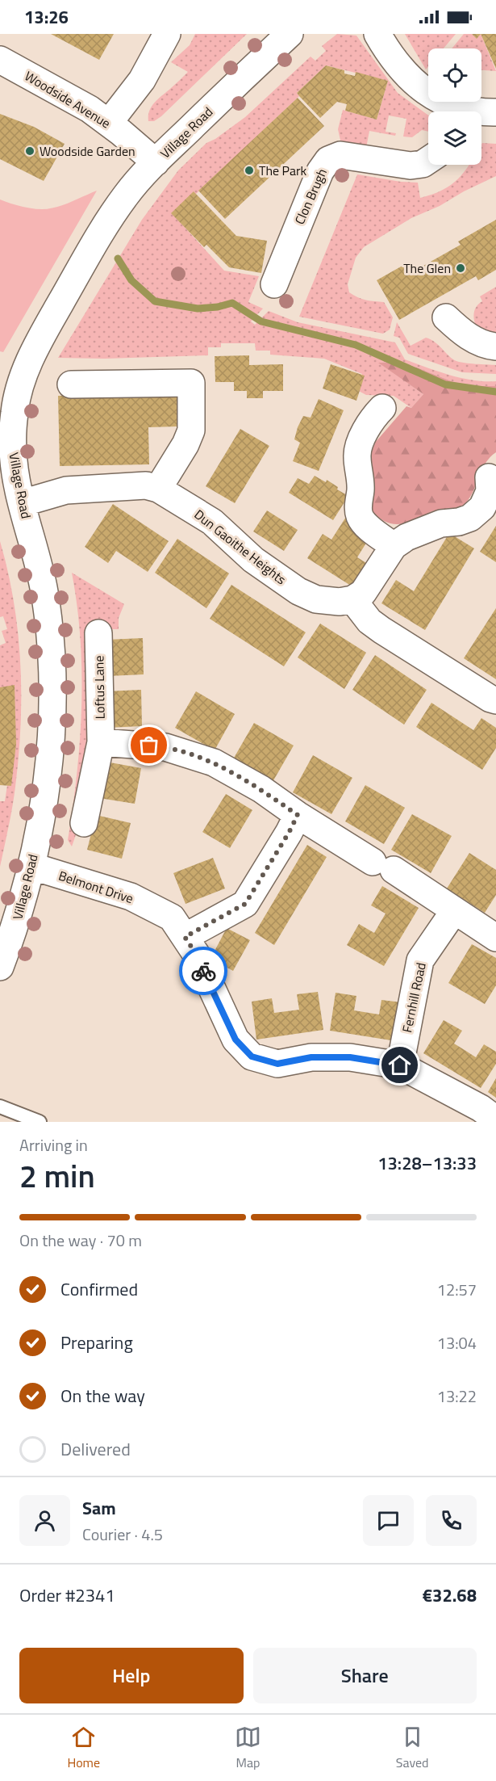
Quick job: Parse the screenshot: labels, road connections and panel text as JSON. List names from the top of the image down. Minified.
{"streets":{"street":["Woodside Avenue","Village Road","Clon Brugh","Dun Gaoithe Heights","Loftus Lane","Belmont Drive","Fernhill Road"]},"crossings":[["Woodside Avenue","Village Road"],["Village Road","Dun Gaoithe Heights"],["Village Road","Belmont Drive"],["Belmont Drive","Fernhill Road"]],"places":["Woodside Garden","The Park","The Glen"],"page":{"status":"13:26","heading":["2 min","Arriving in","13:28–13:33"],"panel":["Sam","Courier · 4.5","Order #2341","€32.68"],"bar":"On the way · 70 m","list":[["Confirmed","12:57"],["Preparing","13:04"],["On the way","13:22"],"Delivered"],"buttons":["Help","Share"],"tabs":["Home","Map","Saved"]}}
